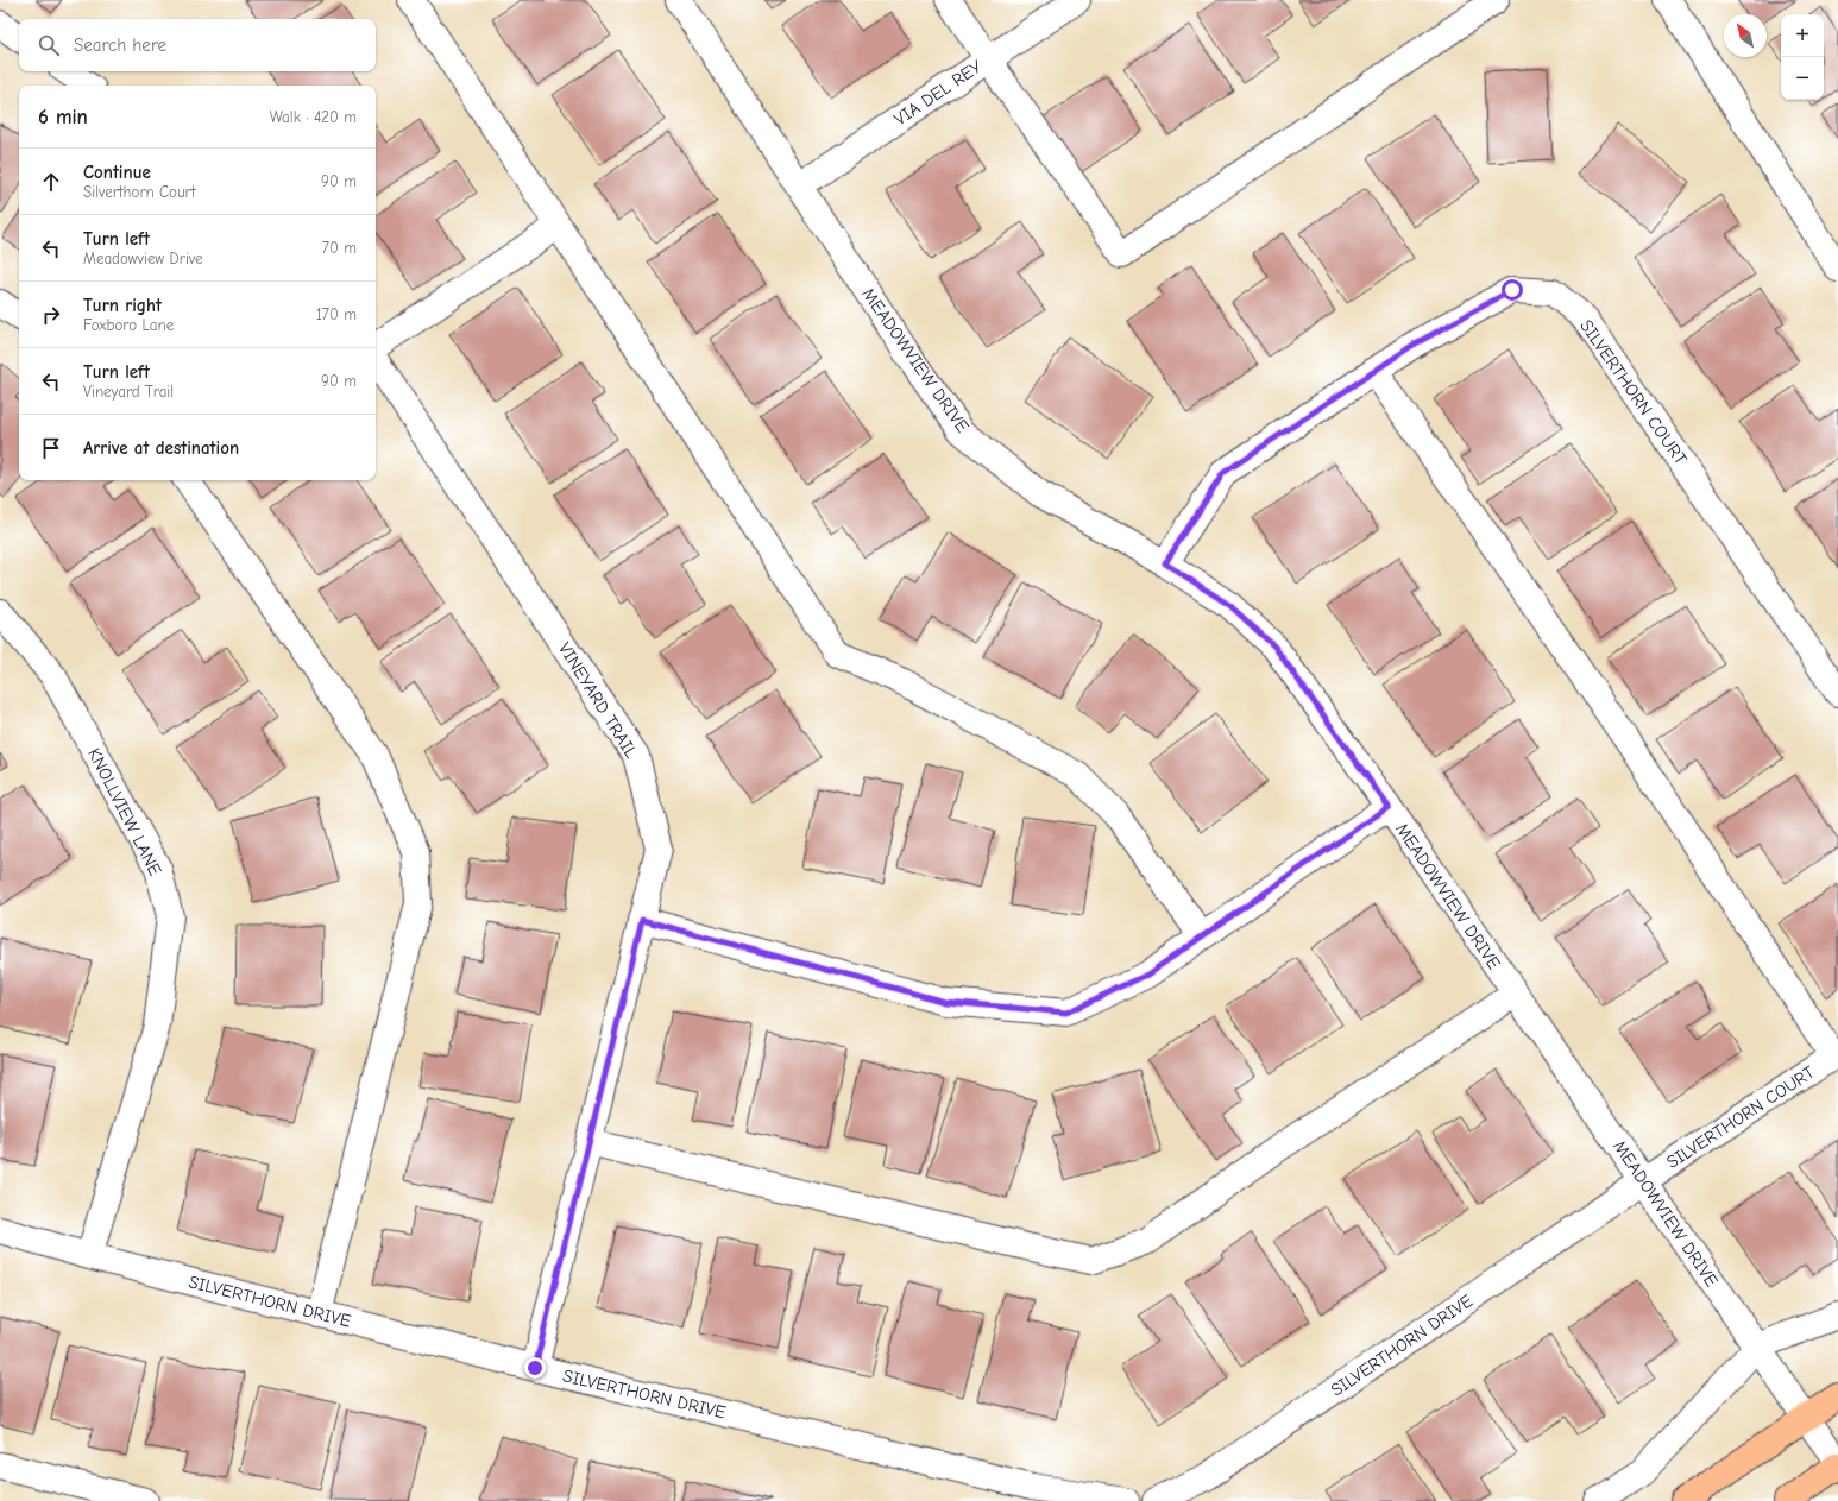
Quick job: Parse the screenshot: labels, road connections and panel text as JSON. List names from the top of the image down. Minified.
{"streets":{"street":["VIA DEL REY","MEADOWVIEW DRIVE","SILVERTHORN COURT","VINEYARD TRAIL","KNOLLVIEW LANE","SILVERTHORN DRIVE"]},"crossings":[["VIA DEL REY","MEADOWVIEW DRIVE"],["MEADOWVIEW DRIVE","SILVERTHORN COURT"],["MEADOWVIEW DRIVE","SILVERTHORN DRIVE"],["SILVERTHORN COURT","SILVERTHORN DRIVE"],["VINEYARD TRAIL","SILVERTHORN DRIVE"],["KNOLLVIEW LANE","SILVERTHORN DRIVE"]],"north":"top left","page":{"map_buttons":["+","−"],"search":"Search here","heading":["6 min","Walk · 420 m"],"list":[["Continue","Silverthorn Court","90 m"],["Turn left","Meadowview Drive","70 m"],["Turn right","Foxboro Lane","170 m"],["Turn left","Vineyard Trail","90 m"],"Arrive at destination"]}}
